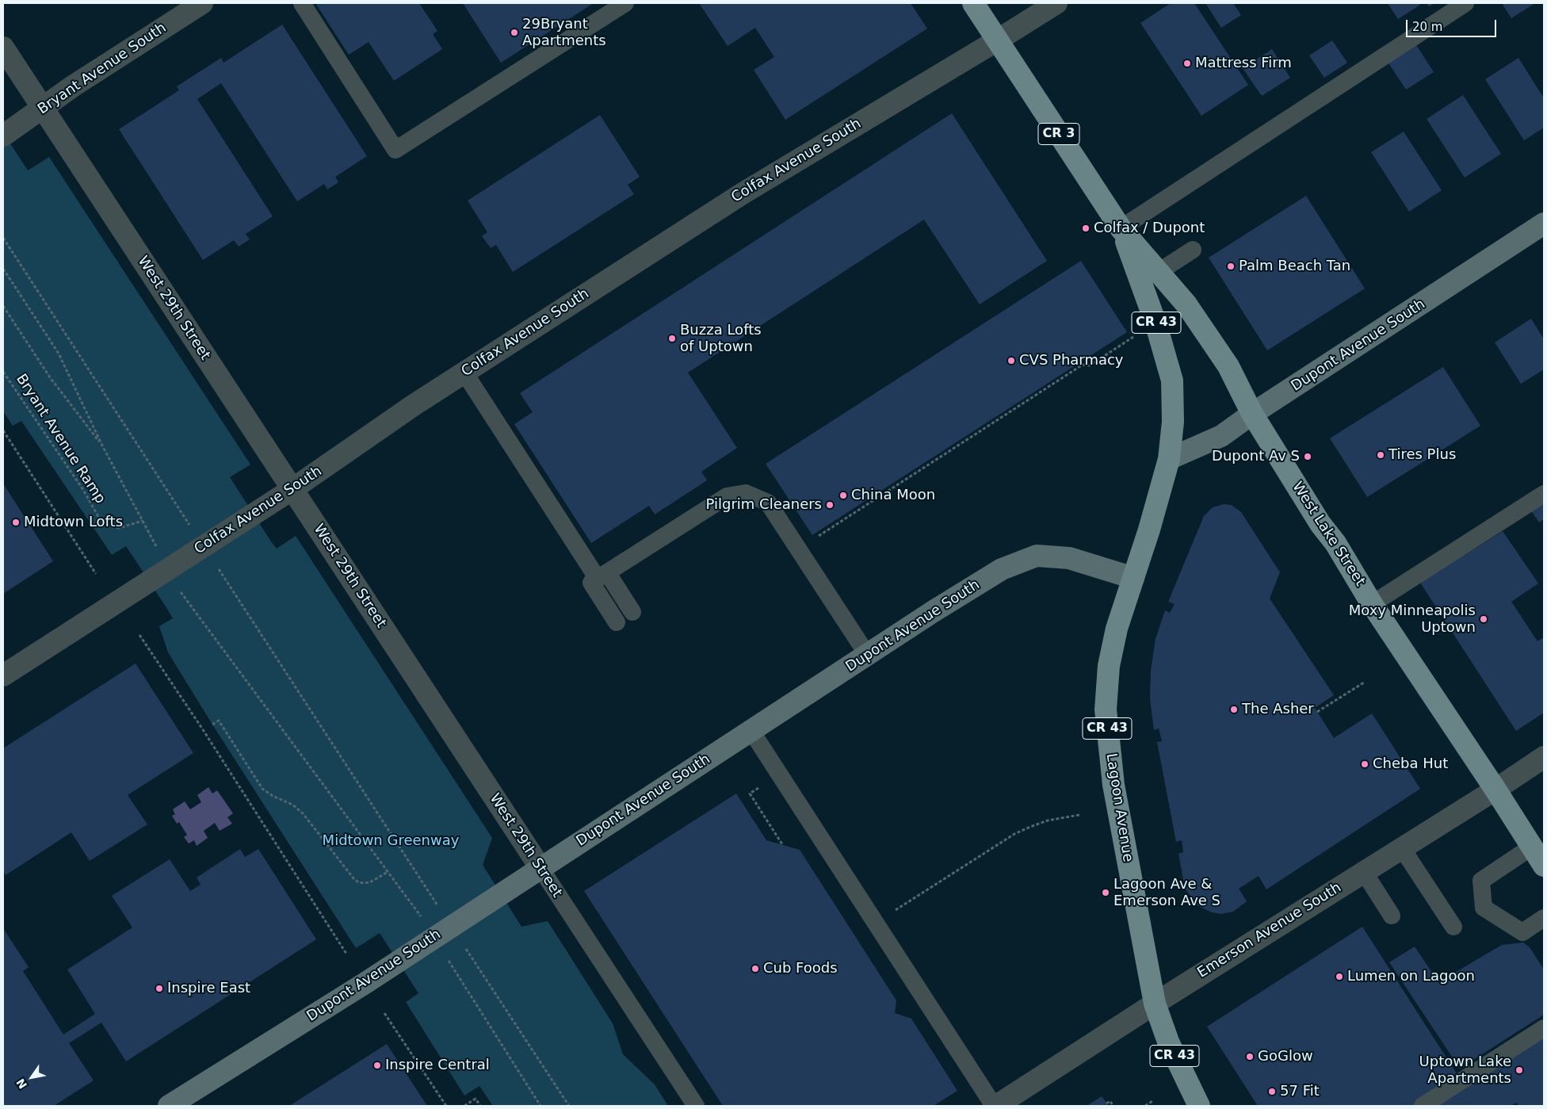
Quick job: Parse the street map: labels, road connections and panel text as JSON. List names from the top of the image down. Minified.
{"streets":{"main road":["CR 3","CR 43","West Lake Street","Lagoon Avenue"],"street":["Bryant Avenue South","Colfax Avenue South","West 29th Street","Dupont Avenue South","Emerson Avenue South"],"path":["Bryant Avenue Ramp"]},"crossings":[["Bryant Avenue South","West 29th Street"],["Colfax Avenue South","West 29th Street"],["Colfax Avenue South","West Lake Street"],["West 29th Street","Dupont Avenue South"],["Dupont Avenue South","West Lake Street"],["Dupont Avenue South","Lagoon Avenue"],["West Lake Street","Lagoon Avenue"],["West Lake Street","Emerson Avenue South"],["Lagoon Avenue","Emerson Avenue South"]],"parks":["Midtown Greenway"],"places":["29Bryant Apartments","Mattress Firm","Colfax / Dupont","Palm Beach Tan","Buzza Lofts of Uptown","CVS Pharmacy","Tires Plus","Dupont Av S","China Moon","Pilgrim Cleaners","Midtown Lofts","Moxy Minneapolis Uptown","The Asher","Cheba Hut","Lagoon Ave & Emerson Ave S","Cub Foods","Lumen on Lagoon","Inspire East","GoGlow","Inspire Central","Uptown Lake Apartments","57 Fit"],"scale_bar":"20 m","north":"bottom left"}
